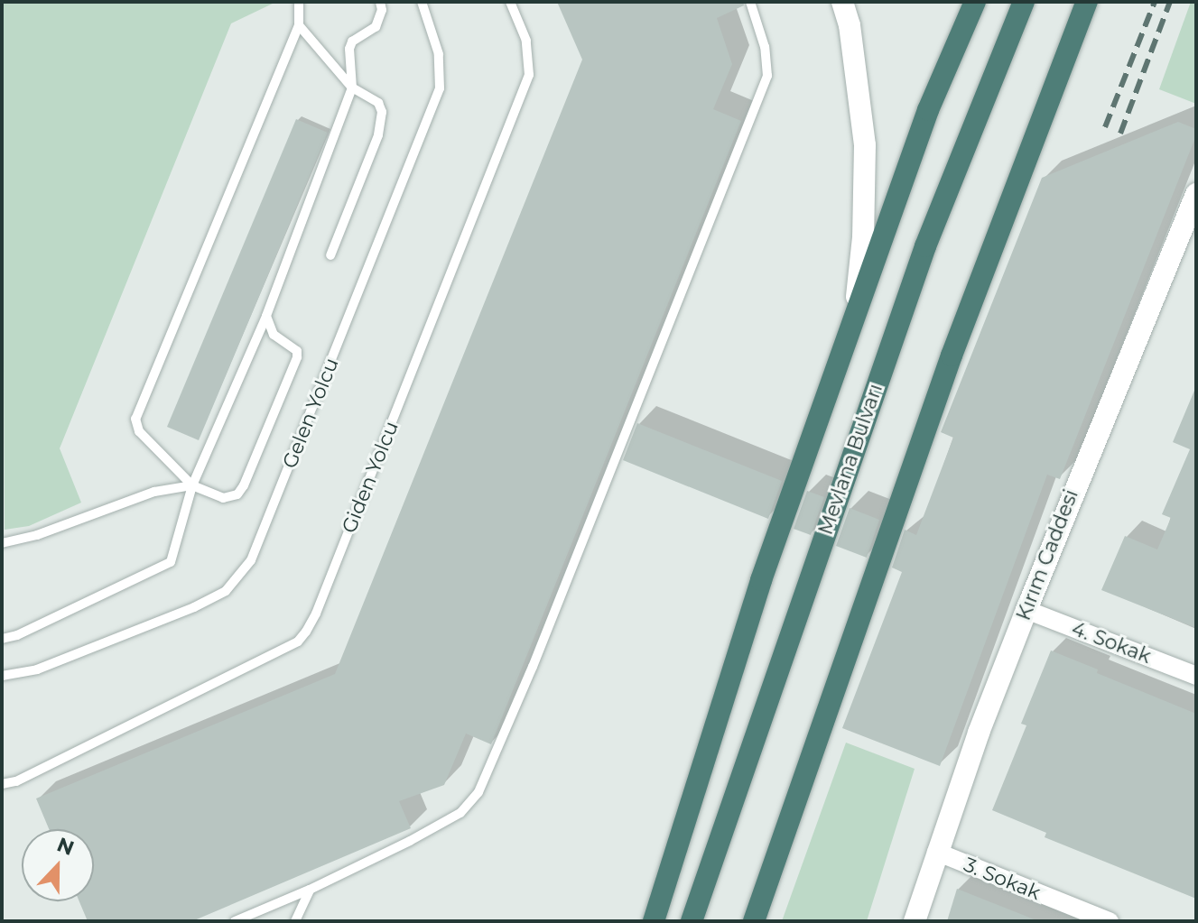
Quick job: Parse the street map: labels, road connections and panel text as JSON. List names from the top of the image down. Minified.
{"streets":{"highway":["Mevlana Bulvarı"],"street":["Kırım Caddesi","4. Sokak","3. Sokak"],"lane":["Gelen Yolcu","Giden Yolcu"]},"crossings":[["Kırım Caddesi","4. Sokak"],["Kırım Caddesi","3. Sokak"]],"north":"top"}
